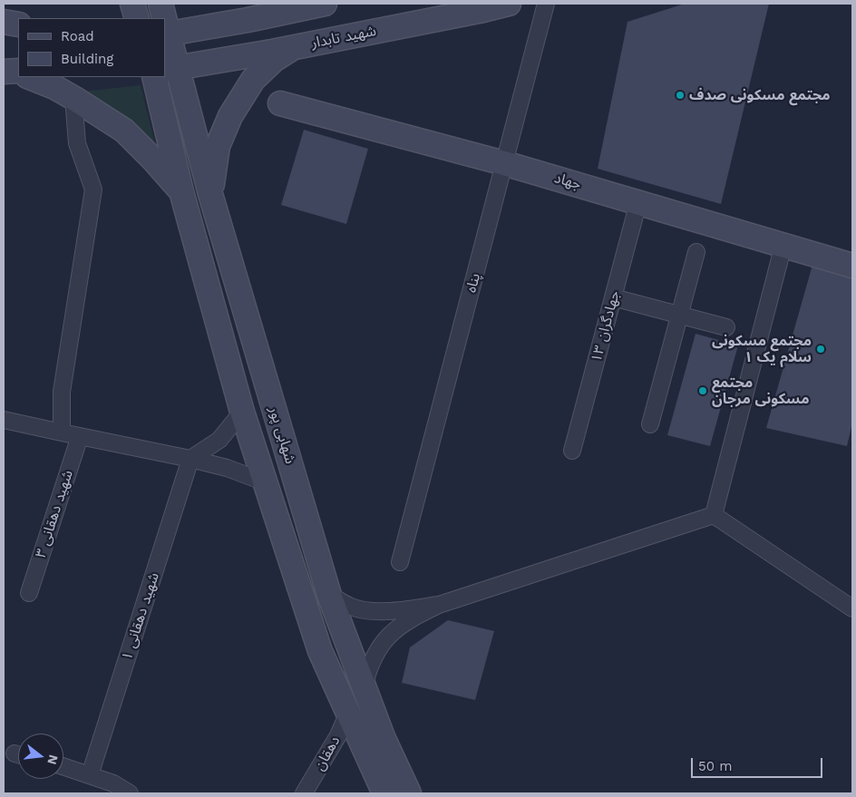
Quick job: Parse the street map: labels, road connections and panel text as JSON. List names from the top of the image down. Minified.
{"streets":{"main road":["شهید تابدار","جهاد","شهابی پور"],"street":["پناه","جهادگران ۱۳","شهید دهقانی ۳","شهید دهقانی ۱","دهقان"]},"crossings":[["شهید تابدار","شهابی پور"],["جهاد","پناه"],["جهاد","جهادگران ۱۳"],["شهابی پور","دهقان"]],"places":["مجتمع مسکونی صدف","مجتمع مسکونی سلام یک ۱","مجتمع مسکونی مرجان"],"legend":["Road","Building"],"scale_bar":"50 m","north":"right"}
